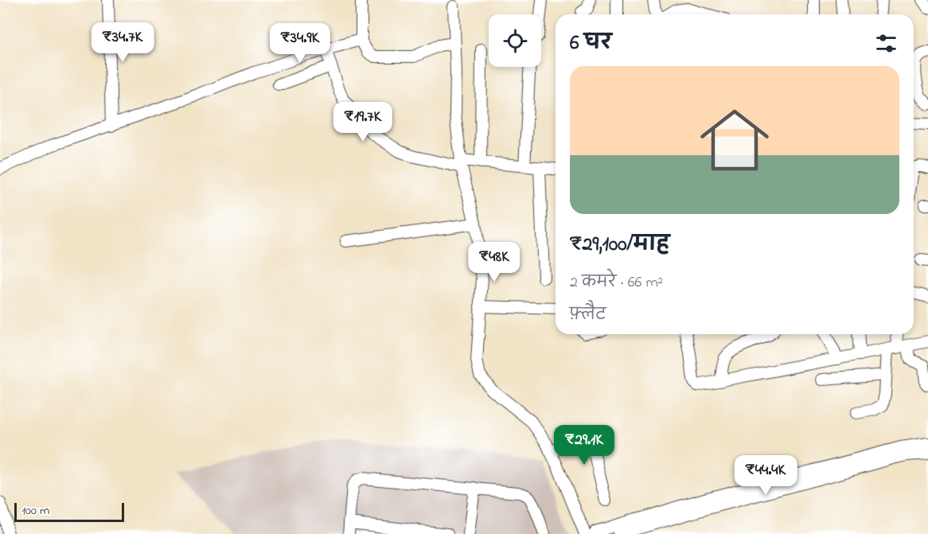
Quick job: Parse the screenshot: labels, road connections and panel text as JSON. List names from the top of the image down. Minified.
{"scale_bar":"100 m","page":{"heading":"6 घर","price":["₹34.7K","₹34.9K","₹19.7K","₹48K","₹29.1K","₹44.4K"],"list":[{"name":"₹29,100/माह","note":"2 कमरे · 66 m² · फ़्लैट"}],"scale":"100 m"}}
